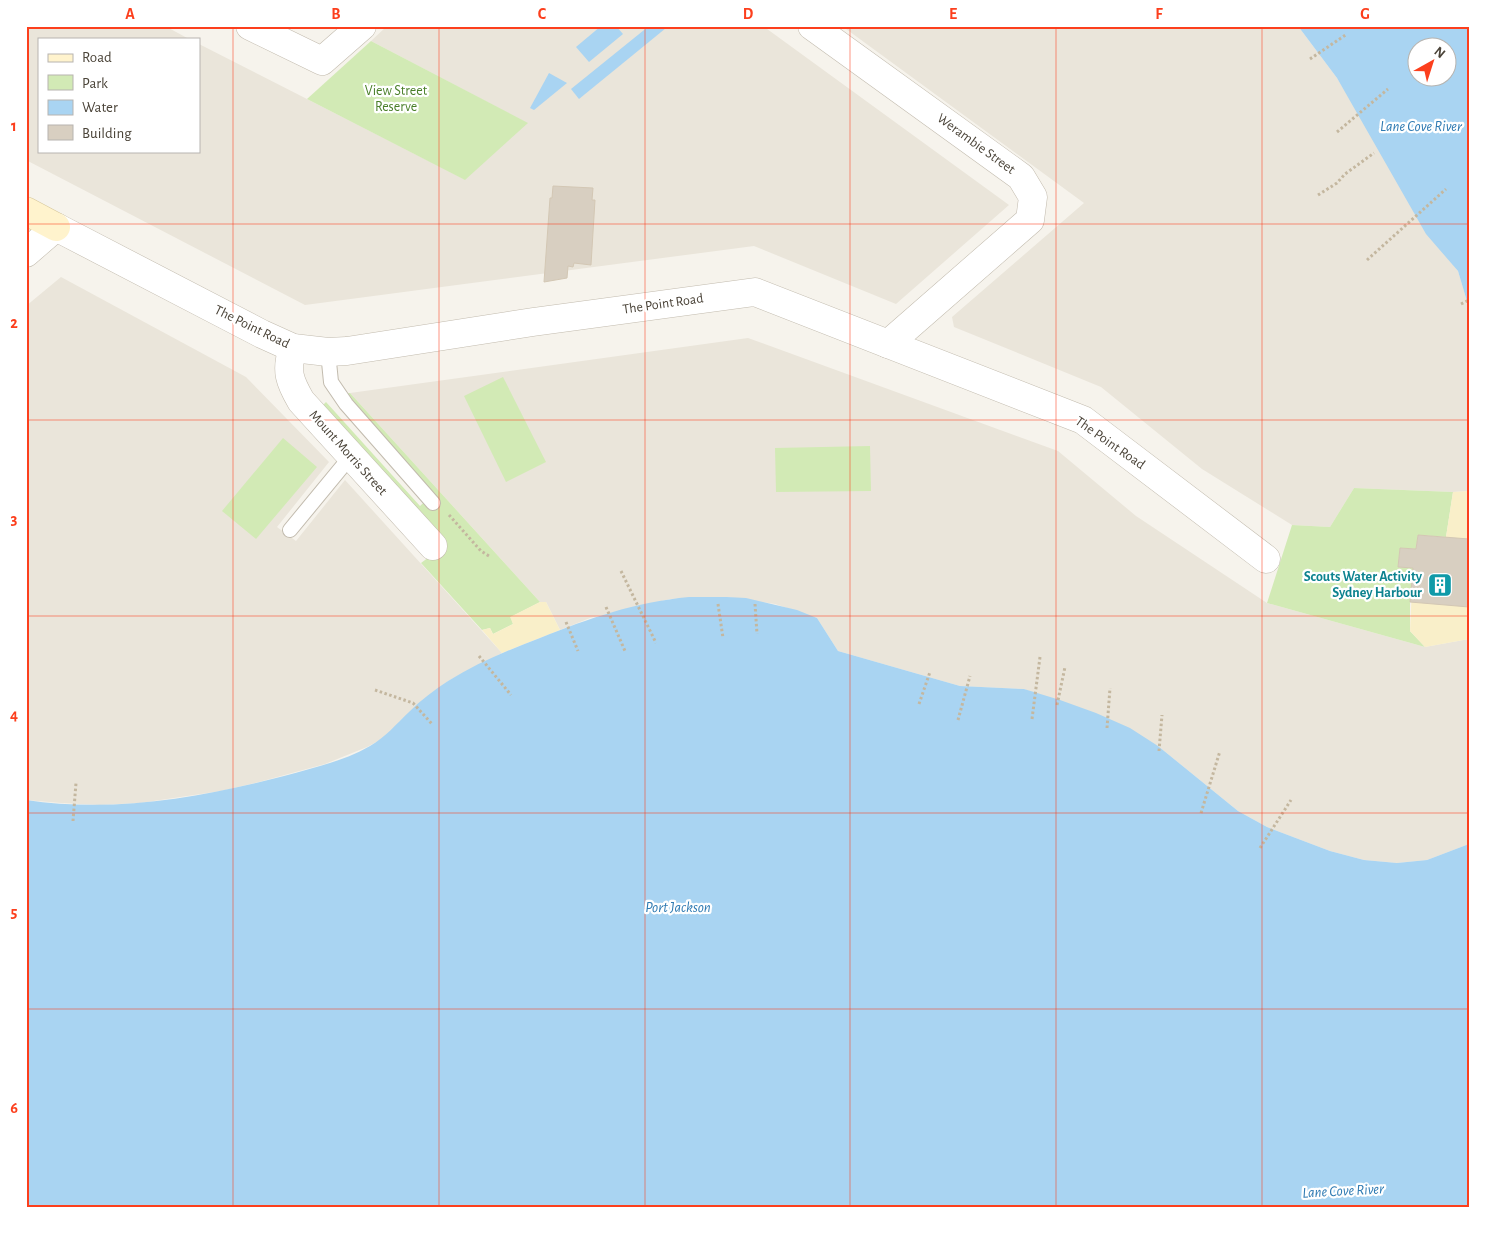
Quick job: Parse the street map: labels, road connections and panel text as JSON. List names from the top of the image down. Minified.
{"streets":{"street":["Werambie Street","The Point Road","Mount Morris Street"]},"crossings":[["Werambie Street","The Point Road"],["The Point Road","Mount Morris Street"]],"water":["Lane Cove River","Port Jackson"],"parks":["View Street Reserve"],"places":{"building":["Scouts Water Activity Sydney Harbour"]},"legend":["Road","Park","Water","Building"],"north":"top right","grid":{"columns":["A","B","C","D","E","F","G"],"rows":["1","2","3","4","5","6"]}}
